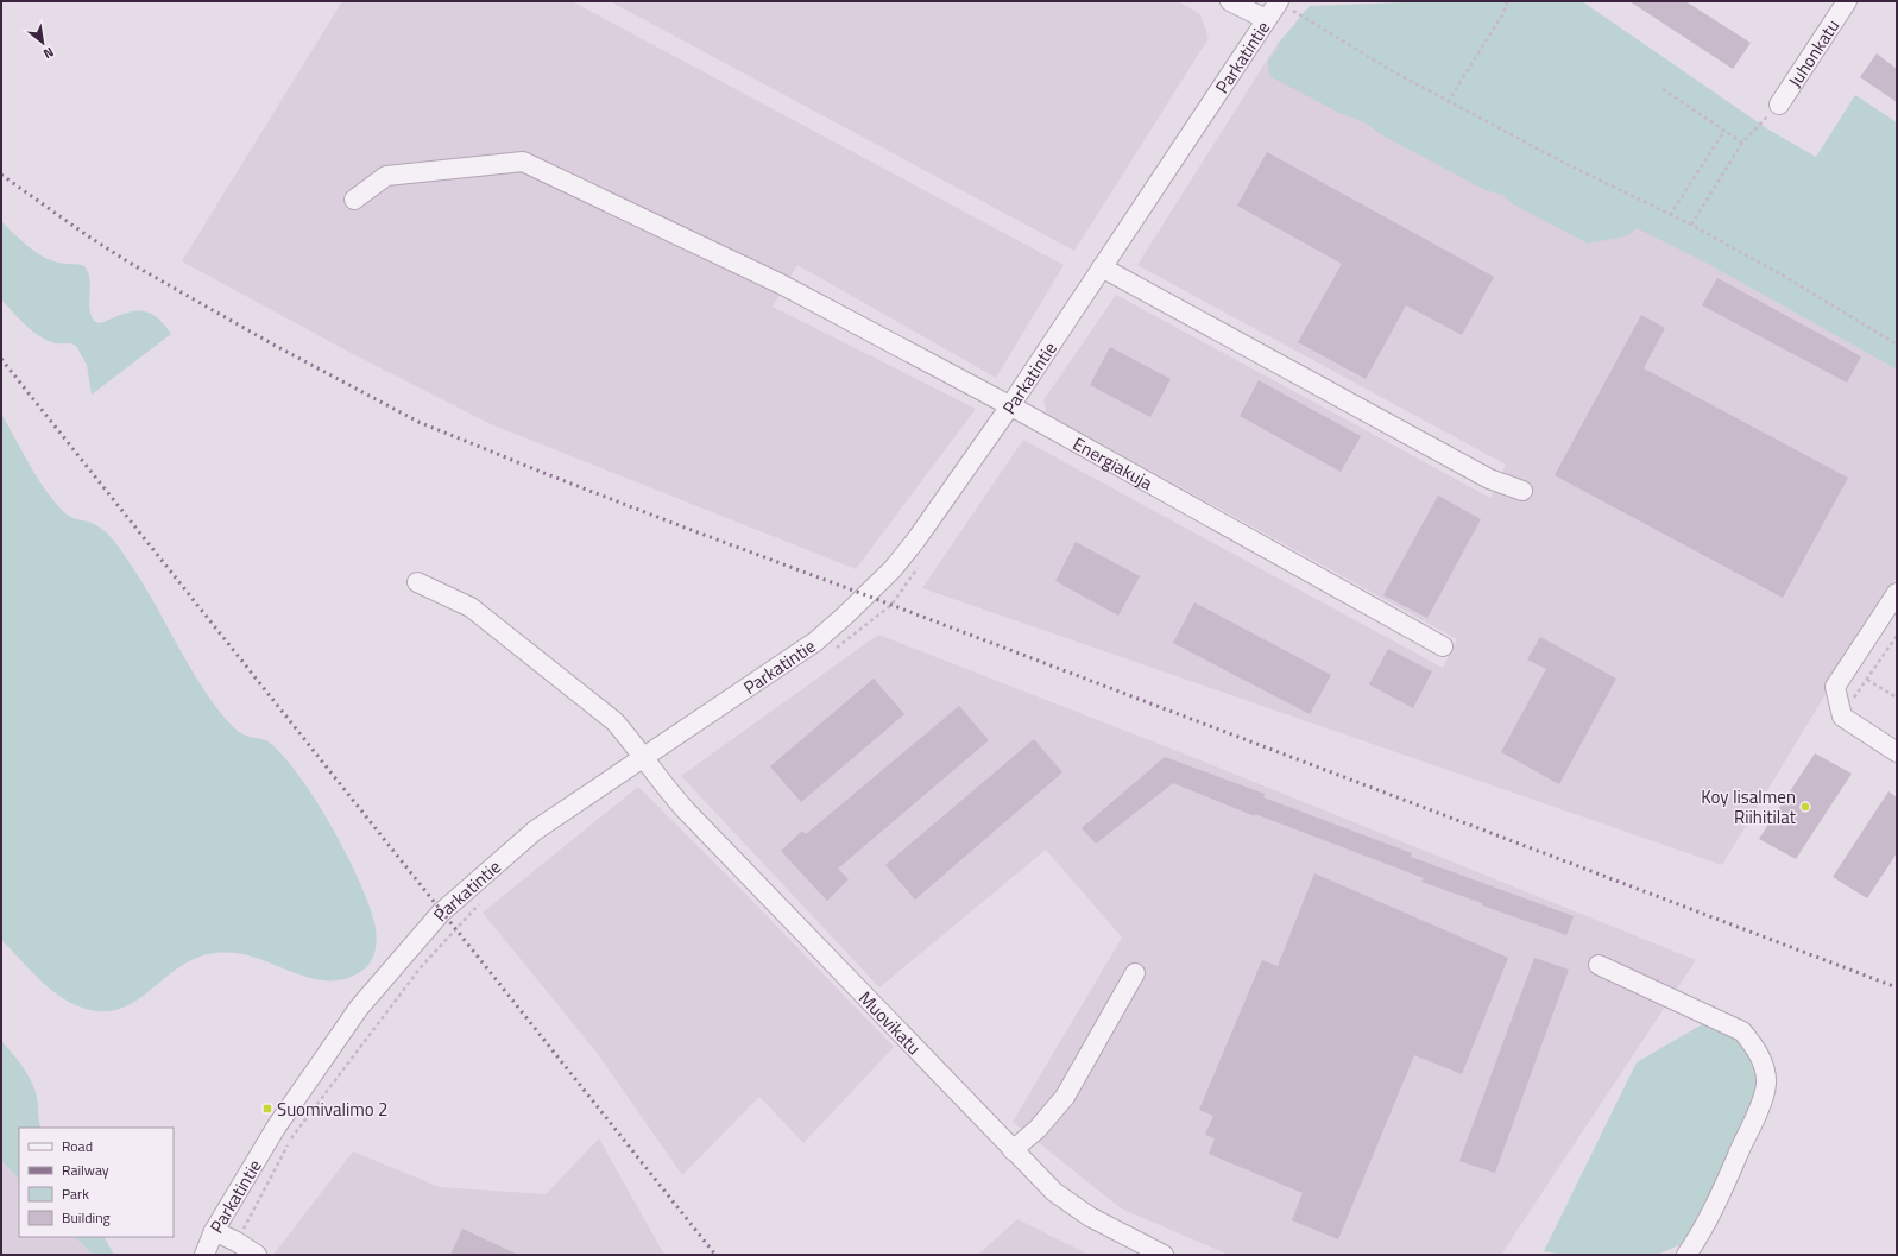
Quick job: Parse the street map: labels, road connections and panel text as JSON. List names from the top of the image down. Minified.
{"streets":{"street":["Juhonkatu","Parkatintie","Energiakuja","Muovikatu"]},"crossings":[["Parkatintie","Energiakuja"],["Parkatintie","Muovikatu"]],"places":{"other":["Koy Iisalmen Riihitilat"],"transit":["Suomivalimo 2"]},"legend":["Road","Railway","Park","Building"],"north":"bottom right"}
